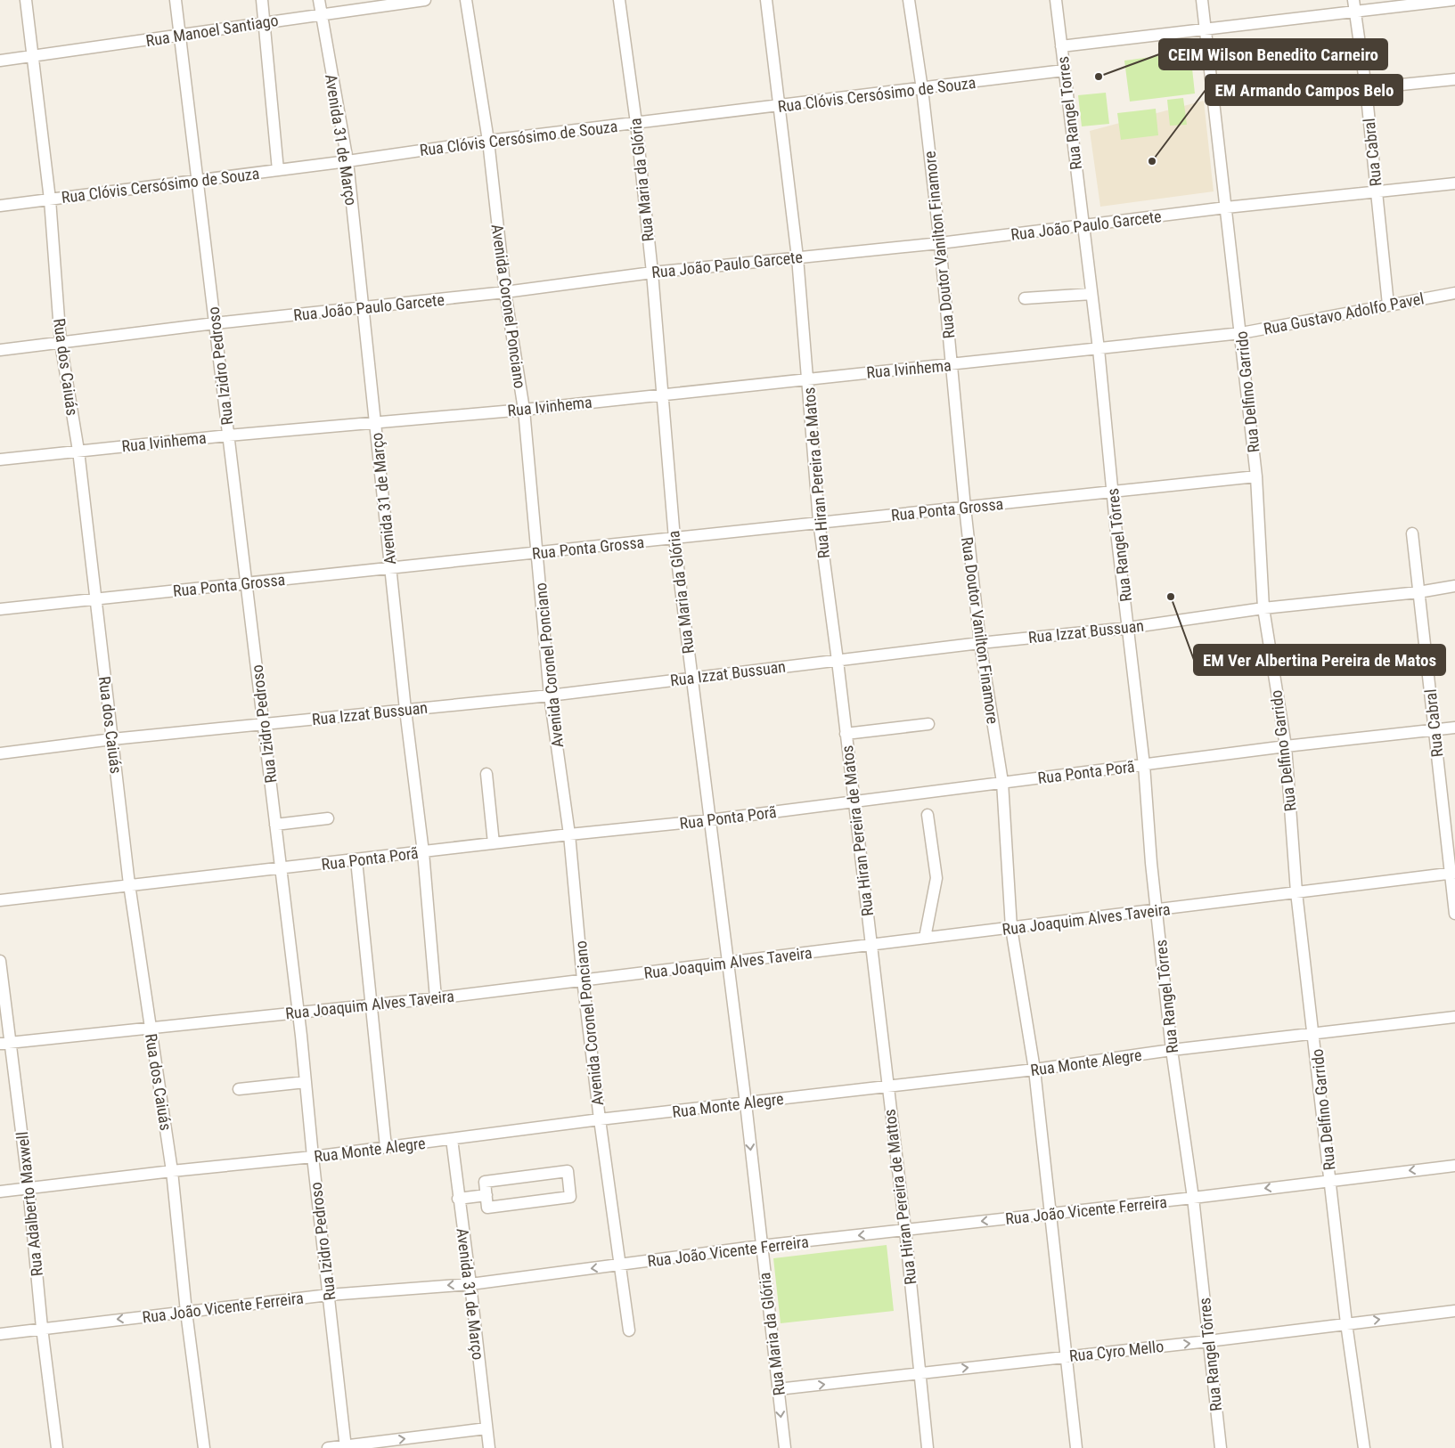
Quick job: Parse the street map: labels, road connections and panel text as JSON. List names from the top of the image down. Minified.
{"streets":{"street":["Rua Manoel Santiago","Rua Clóvis Cersósimo de Souza","Rua Rangel Torres","Avenida 31 de Março","Rua Cabral","Rua Maria da Glória","Rua João Paulo Garcete","Rua Doutor Vanilton Finamore","Avenida Coronel Ponciano","Rua Gustavo Adolfo Pavel","Rua Izidro Pedroso","Rua dos Caiuás","Rua Ivinhema","Rua Delfino Garrido","Rua Hiran Pereira de Matos","Rua Ponta Grossa","Rua Rangel Tôrres","Rua Izzat Bussuan","Rua Ponta Porã","Rua Joaquim Alves Taveira","Rua Monte Alegre","Rua Hiran Pereira de Mattos","Rua Adalberto Maxwell","Rua João Vicente Ferreira","Rua Cyro Mello"]},"crossings":[["Rua Manoel Santiago","Avenida 31 de Março"],["Rua Manoel Santiago","Rua Izidro Pedroso"],["Rua Manoel Santiago","Rua dos Caiuás"],["Rua Clóvis Cersósimo de Souza","Rua Rangel Torres"],["Rua Clóvis Cersósimo de Souza","Avenida 31 de Março"],["Rua Clóvis Cersósimo de Souza","Rua Maria da Glória"],["Rua Clóvis Cersósimo de Souza","Rua Doutor Vanilton Finamore"],["Rua Clóvis Cersósimo de Souza","Avenida Coronel Ponciano"],["Rua Clóvis Cersósimo de Souza","Rua Izidro Pedroso"],["Rua Clóvis Cersósimo de Souza","Rua dos Caiuás"],["Rua Clóvis Cersósimo de Souza","Rua Hiran Pereira de Matos"],["Rua Rangel Torres","Rua João Paulo Garcete"],["Rua Rangel Torres","Rua Rangel Tôrres"],["Avenida 31 de Março","Rua João Paulo Garcete"],["Avenida 31 de Março","Rua Ivinhema"],["Avenida 31 de Março","Rua Ponta Grossa"],["Avenida 31 de Março","Rua Izzat Bussuan"],["Avenida 31 de Março","Rua Ponta Porã"],["Avenida 31 de Março","Rua Joaquim Alves Taveira"],["Avenida 31 de Março","Rua Monte Alegre"],["Avenida 31 de Março","Rua João Vicente Ferreira"],["Rua Cabral","Rua João Paulo Garcete"],["Rua Cabral","Rua Gustavo Adolfo Pavel"],["Rua Cabral","Rua Izzat Bussuan"],["Rua Cabral","Rua Ponta Porã"],["Rua Cabral","Rua Joaquim Alves Taveira"],["Rua Maria da Glória","Rua João Paulo Garcete"],["Rua Maria da Glória","Rua Ivinhema"],["Rua Maria da Glória","Rua Ponta Grossa"],["Rua Maria da Glória","Rua Izzat Bussuan"],["Rua Maria da Glória","Rua Ponta Porã"],["Rua Maria da Glória","Rua Joaquim Alves Taveira"],["Rua Maria da Glória","Rua Monte Alegre"],["Rua Maria da Glória","Rua João Vicente Ferreira"],["Rua Maria da Glória","Rua Cyro Mello"],["Rua João Paulo Garcete","Rua Doutor Vanilton Finamore"],["Rua João Paulo Garcete","Avenida Coronel Ponciano"],["Rua João Paulo Garcete","Rua Izidro Pedroso"],["Rua João Paulo Garcete","Rua dos Caiuás"],["Rua João Paulo Garcete","Rua Delfino Garrido"],["Rua João Paulo Garcete","Rua Hiran Pereira de Matos"],["Rua João Paulo Garcete","Rua Rangel Tôrres"],["Rua Doutor Vanilton Finamore","Rua Ivinhema"],["Rua Doutor Vanilton Finamore","Rua Ponta Grossa"],["Rua Doutor Vanilton Finamore","Rua Izzat Bussuan"],["Rua Doutor Vanilton Finamore","Rua Ponta Porã"],["Rua Doutor Vanilton Finamore","Rua Joaquim Alves Taveira"],["Rua Doutor Vanilton Finamore","Rua Monte Alegre"],["Rua Doutor Vanilton Finamore","Rua João Vicente Ferreira"],["Rua Doutor Vanilton Finamore","Rua Cyro Mello"],["Avenida Coronel Ponciano","Rua Ivinhema"],["Avenida Coronel Ponciano","Rua Ponta Grossa"],["Avenida Coronel Ponciano","Rua Izzat Bussuan"],["Avenida Coronel Ponciano","Rua Ponta Porã"],["Avenida Coronel Ponciano","Rua Joaquim Alves Taveira"],["Avenida Coronel Ponciano","Rua Monte Alegre"],["Avenida Coronel Ponciano","Rua João Vicente Ferreira"],["Rua Gustavo Adolfo Pavel","Rua Ivinhema"],["Rua Gustavo Adolfo Pavel","Rua Delfino Garrido"],["Rua Gustavo Adolfo Pavel","Rua Rangel Tôrres"],["Rua Izidro Pedroso","Rua Ivinhema"],["Rua Izidro Pedroso","Rua Ponta Grossa"],["Rua Izidro Pedroso","Rua Izzat Bussuan"],["Rua Izidro Pedroso","Rua Ponta Porã"],["Rua Izidro Pedroso","Rua Joaquim Alves Taveira"],["Rua Izidro Pedroso","Rua Monte Alegre"],["Rua Izidro Pedroso","Rua João Vicente Ferreira"],["Rua dos Caiuás","Rua Ivinhema"],["Rua dos Caiuás","Rua Ponta Grossa"],["Rua dos Caiuás","Rua Izzat Bussuan"],["Rua dos Caiuás","Rua Ponta Porã"],["Rua dos Caiuás","Rua Joaquim Alves Taveira"],["Rua dos Caiuás","Rua Monte Alegre"],["Rua dos Caiuás","Rua João Vicente Ferreira"],["Rua Ivinhema","Rua Hiran Pereira de Matos"],["Rua Ivinhema","Rua Rangel Tôrres"],["Rua Delfino Garrido","Rua Ponta Grossa"],["Rua Delfino Garrido","Rua Izzat Bussuan"],["Rua Delfino Garrido","Rua Ponta Porã"],["Rua Delfino Garrido","Rua Joaquim Alves Taveira"],["Rua Delfino Garrido","Rua Monte Alegre"],["Rua Delfino Garrido","Rua João Vicente Ferreira"],["Rua Delfino Garrido","Rua Cyro Mello"],["Rua Hiran Pereira de Matos","Rua Ponta Grossa"],["Rua Hiran Pereira de Matos","Rua Izzat Bussuan"],["Rua Hiran Pereira de Matos","Rua Ponta Porã"],["Rua Hiran Pereira de Matos","Rua Joaquim Alves Taveira"],["Rua Hiran Pereira de Matos","Rua Hiran Pereira de Mattos"],["Rua Ponta Grossa","Rua Rangel Tôrres"],["Rua Rangel Tôrres","Rua Izzat Bussuan"],["Rua Rangel Tôrres","Rua Ponta Porã"],["Rua Rangel Tôrres","Rua Joaquim Alves Taveira"],["Rua Rangel Tôrres","Rua Monte Alegre"],["Rua Rangel Tôrres","Rua João Vicente Ferreira"],["Rua Rangel Tôrres","Rua Cyro Mello"],["Rua Joaquim Alves Taveira","Rua Hiran Pereira de Mattos"],["Rua Joaquim Alves Taveira","Rua Adalberto Maxwell"],["Rua Monte Alegre","Rua Hiran Pereira de Mattos"],["Rua Monte Alegre","Rua Adalberto Maxwell"],["Rua Hiran Pereira de Mattos","Rua João Vicente Ferreira"],["Rua Hiran Pereira de Mattos","Rua Cyro Mello"],["Rua Adalberto Maxwell","Rua João Vicente Ferreira"]],"one_way":["Rua João Vicente Ferreira","Rua Cyro Mello"],"places":["CEIM Wilson Benedito Carneiro","EM Armando Campos Belo","EM Ver Albertina Pereira de Matos"]}
